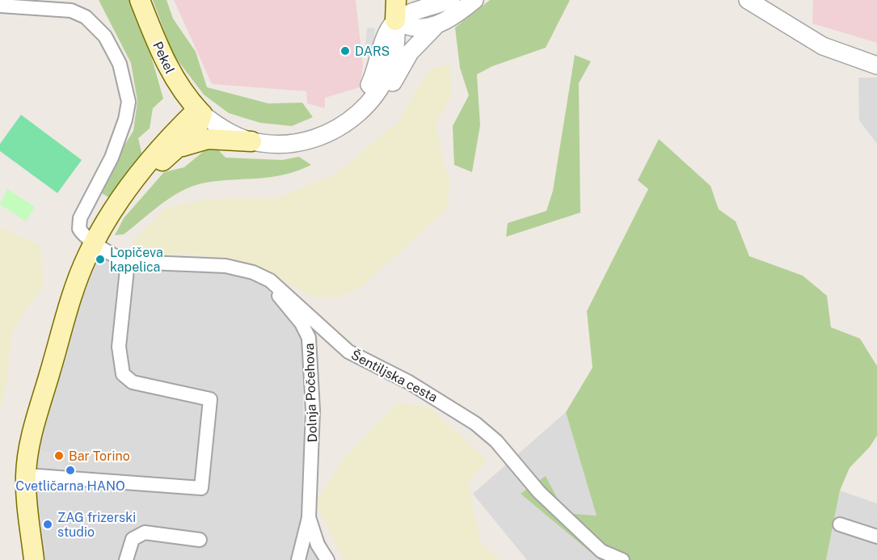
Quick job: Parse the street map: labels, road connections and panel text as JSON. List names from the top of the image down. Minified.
{"streets":{"main road":["Pekel"],"street":["Šentiljska cesta","Dolnja Počehova"]},"crossings":[["Šentiljska cesta","Dolnja Počehova"]],"places":["DARS","Lopičeva kapelica","Bar Torino","Cvetličarna HANO","ZAG frizerski studio"]}
